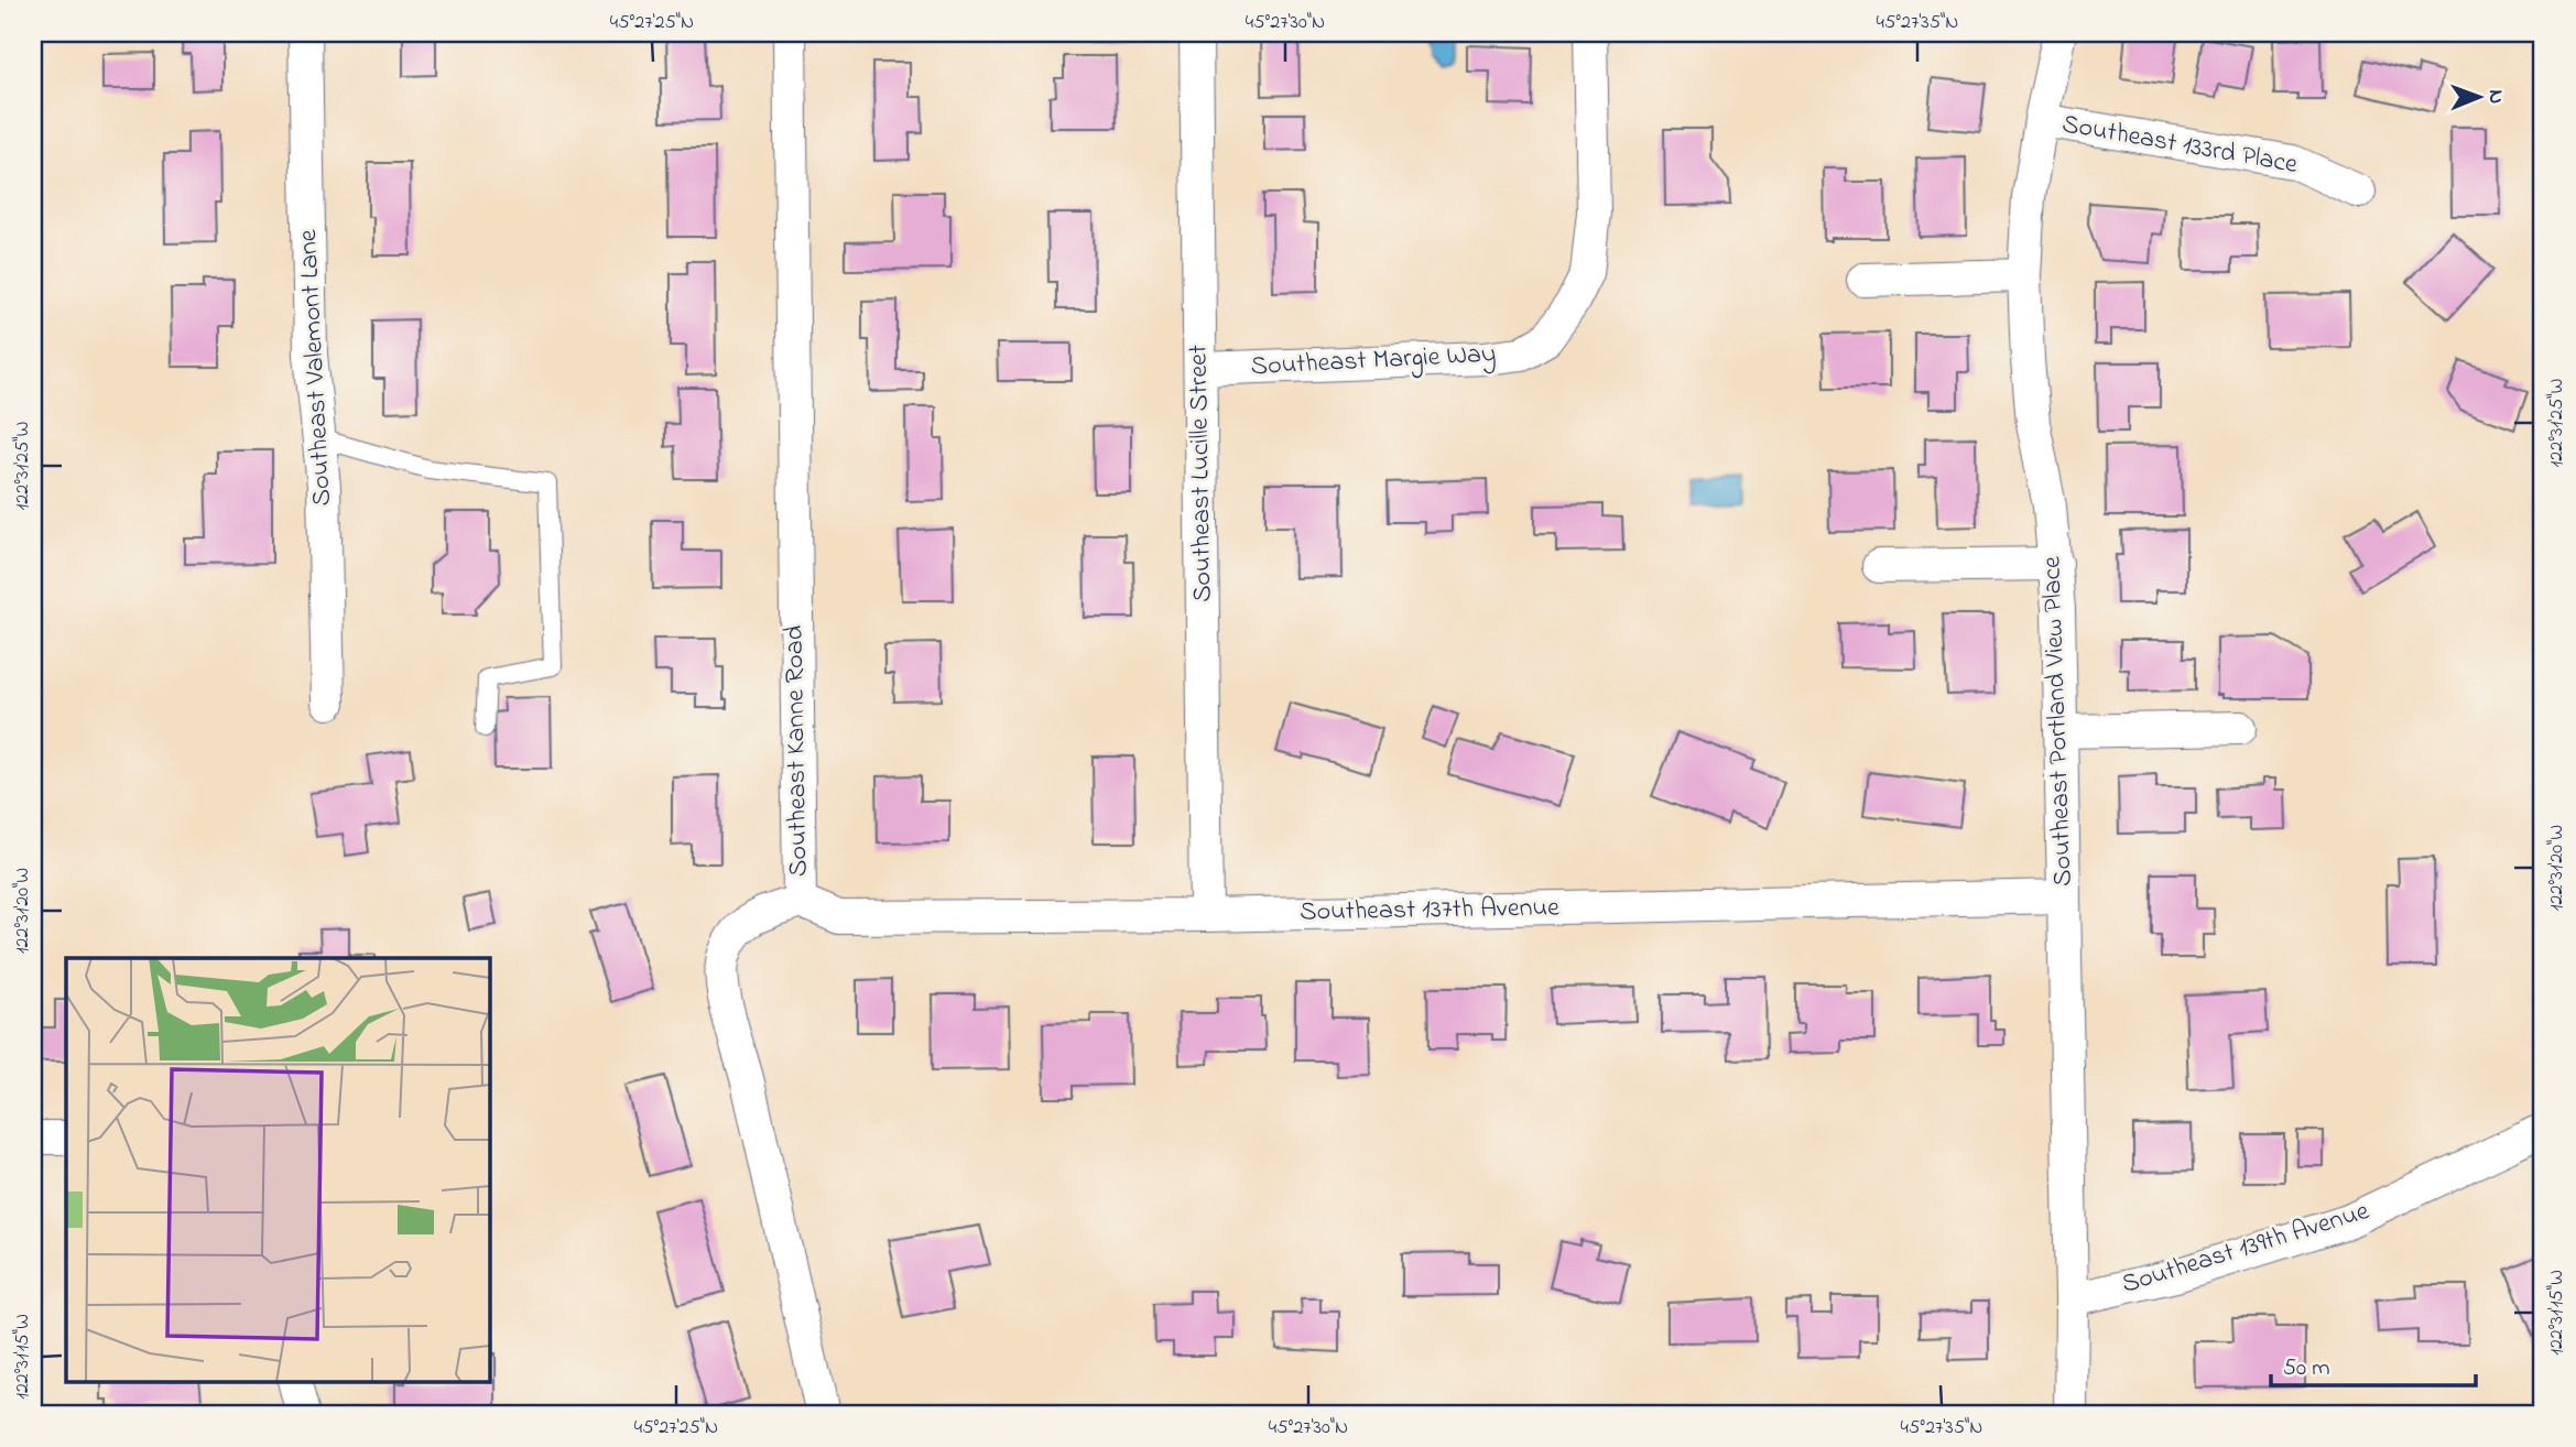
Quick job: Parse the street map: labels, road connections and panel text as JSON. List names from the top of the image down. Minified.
{"streets":{"street":["Southeast 133rd Place","Southeast Margie Way","Southeast Valemont Lane","Southeast Lucille Street","Southeast Portland View Place","Southeast Kanne Road","Southeast 137th Avenue","Southeast 139th Avenue"]},"crossings":[["Southeast 133rd Place","Southeast Portland View Place"],["Southeast Margie Way","Southeast Lucille Street"],["Southeast Lucille Street","Southeast 137th Avenue"],["Southeast Portland View Place","Southeast 137th Avenue"],["Southeast Portland View Place","Southeast 139th Avenue"],["Southeast Kanne Road","Southeast 137th Avenue"]],"scale_bar":"50 m","north":"right","coordinates":["45°27'25\"N","45°27'30\"N","45°27'35\"N","122°31'25\"W","122°31'20\"W","122°31'15\"W"]}
